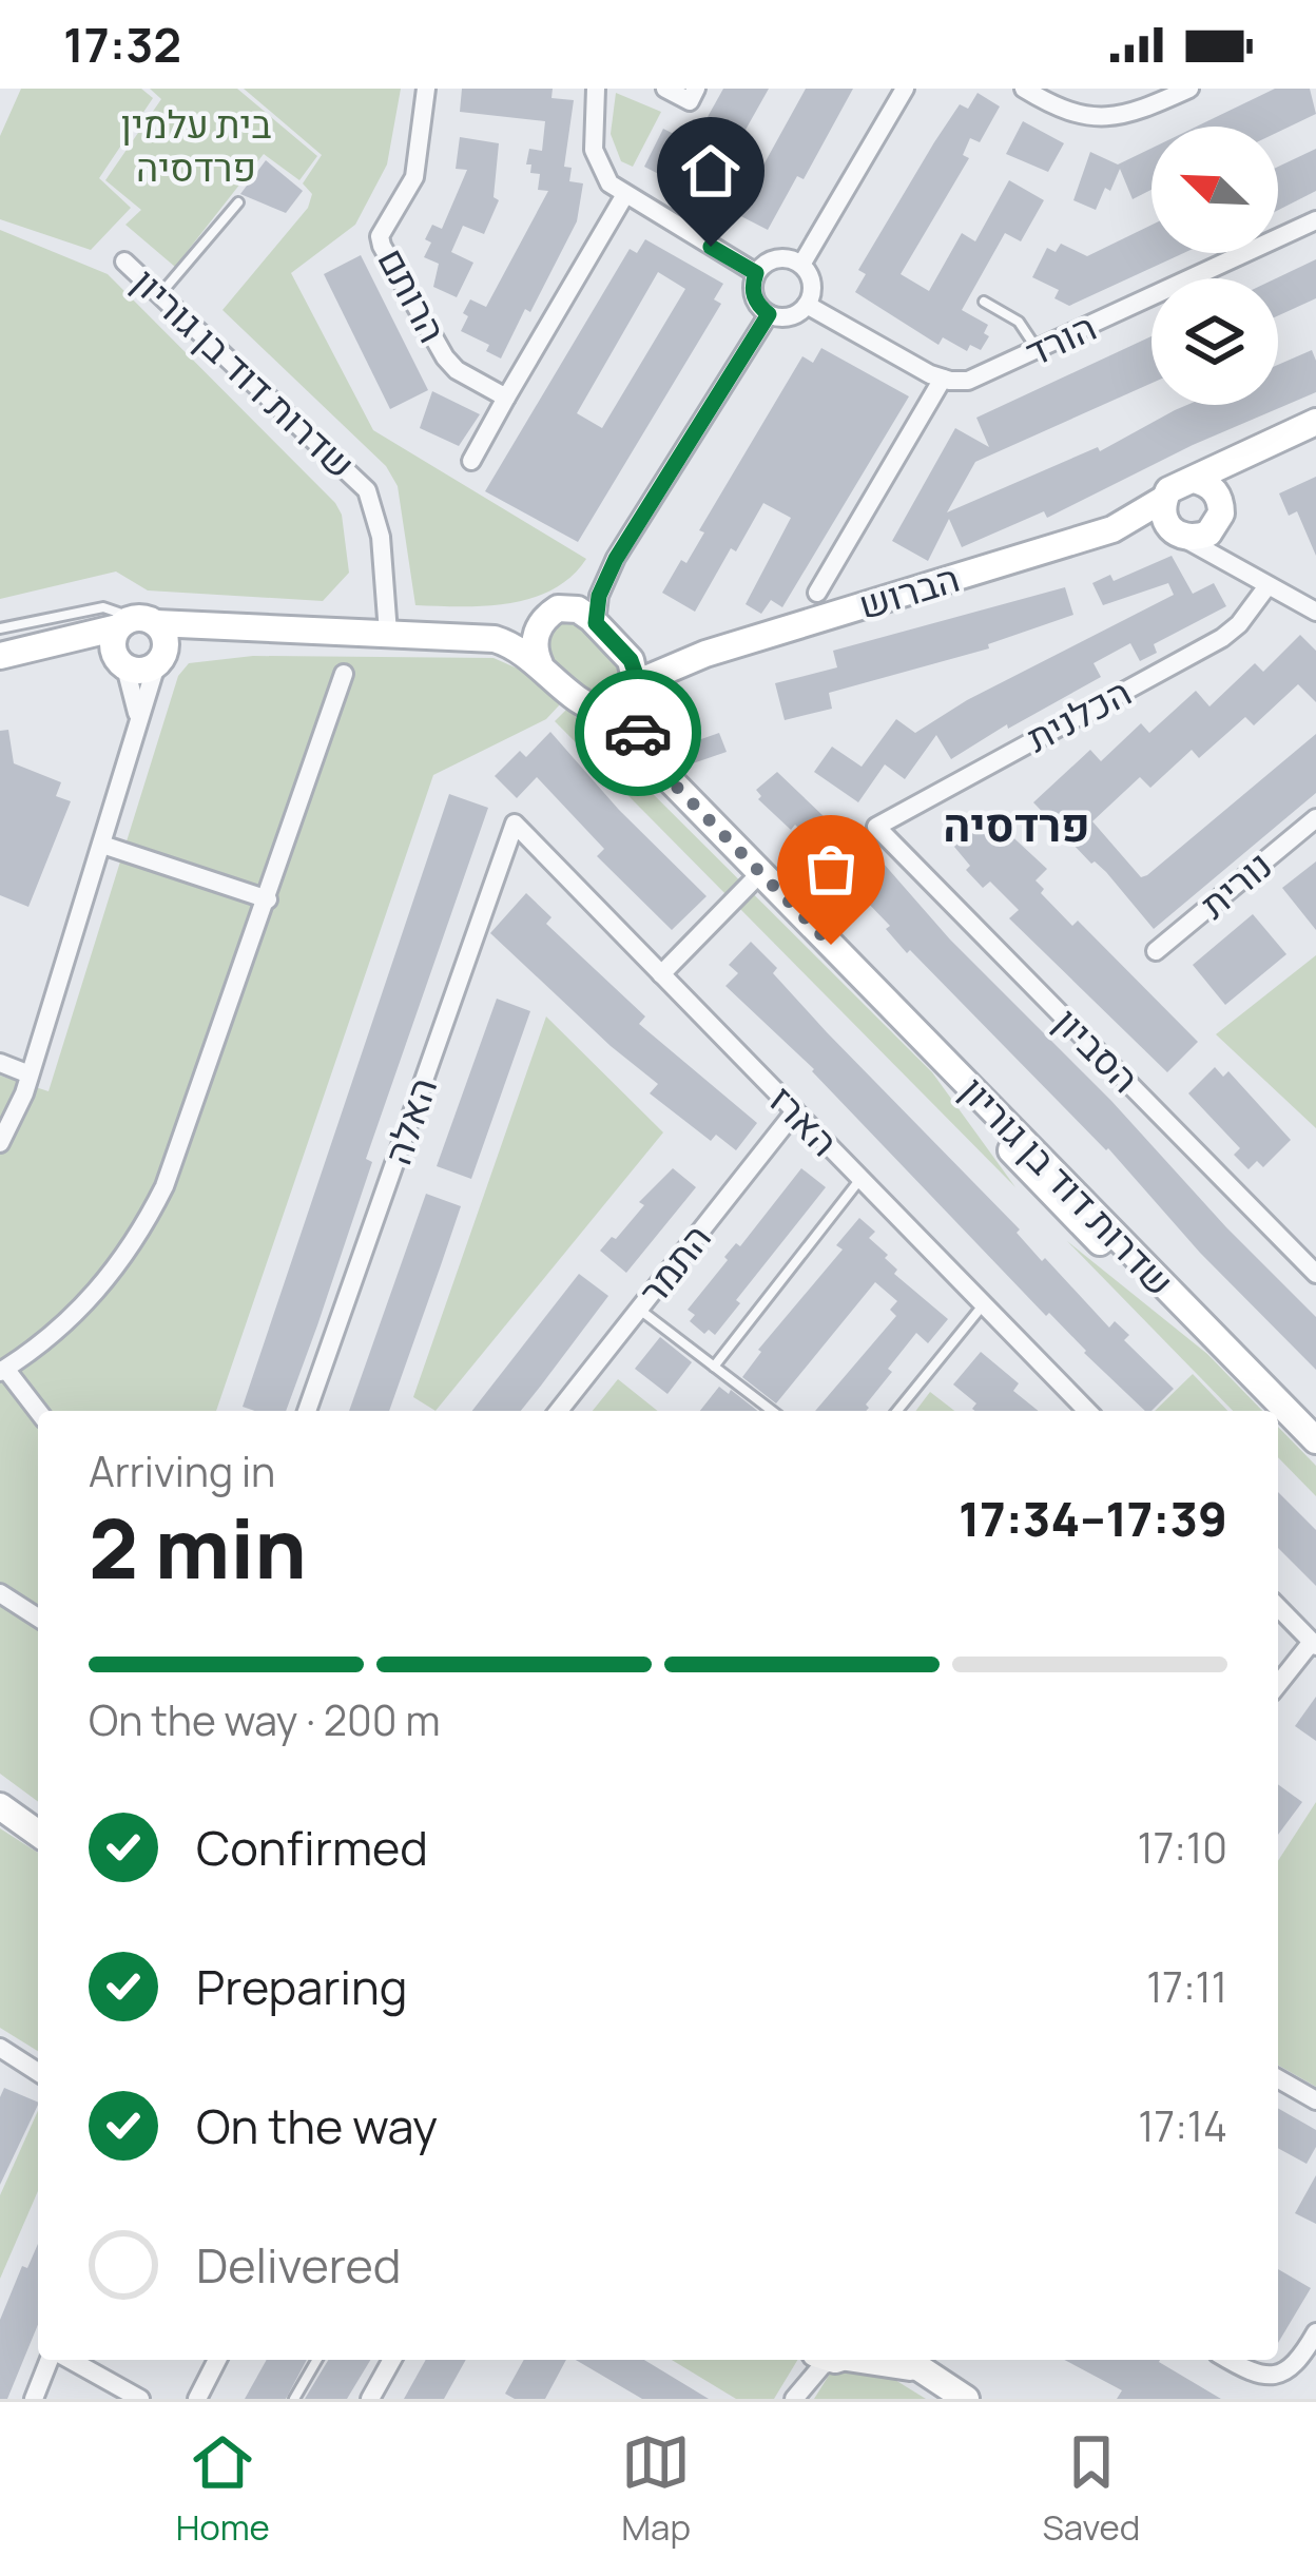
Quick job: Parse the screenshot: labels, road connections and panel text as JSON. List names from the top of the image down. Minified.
{"streets":{"street":["הרותם","הורד","שדרות דוד בן גוריון","הברוש","הכלנית","נורית","הסביון","האלה","הארז","התמר"]},"crossings":[["שדרות דוד בן גוריון","הברוש"],["הכלנית","הסביון"],["האלה","הארז"],["הארז","התמר"]],"districts":["פרדסיה"],"parks":["בית עלמין פרדסיה"],"north":"top left","page":{"status":"17:32","heading":["2 min","Arriving in","17:34–17:39"],"bar":"On the way · 200 m","list":[["Confirmed","17:10"],["Preparing","17:11"],["On the way","17:14"],"Delivered"],"tabs":["Home","Map","Saved"]}}
